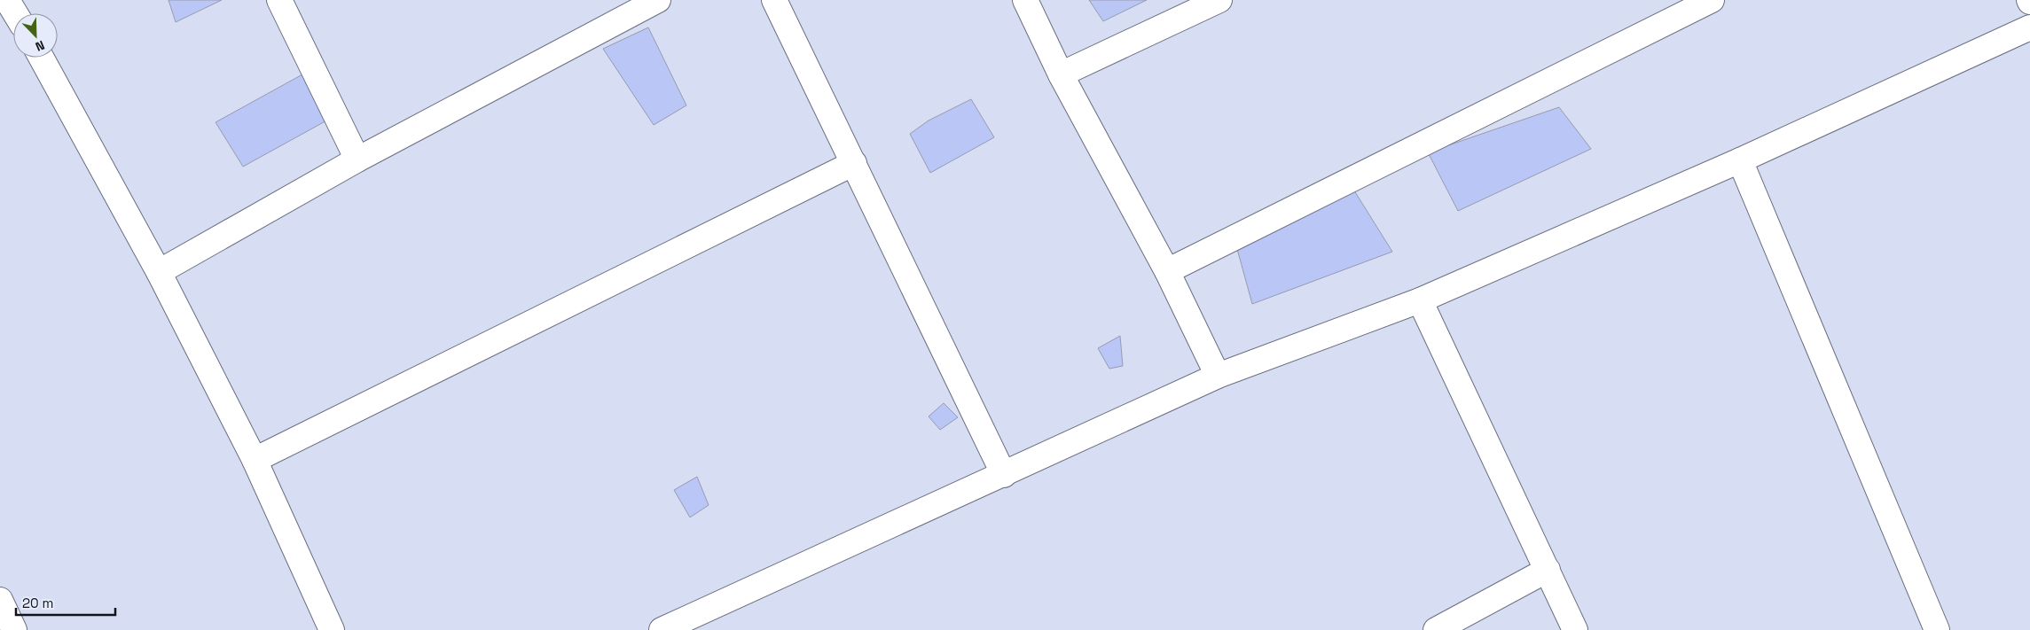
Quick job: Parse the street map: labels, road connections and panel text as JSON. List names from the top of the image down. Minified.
{"scale_bar":"20 m","north":"bottom right"}
